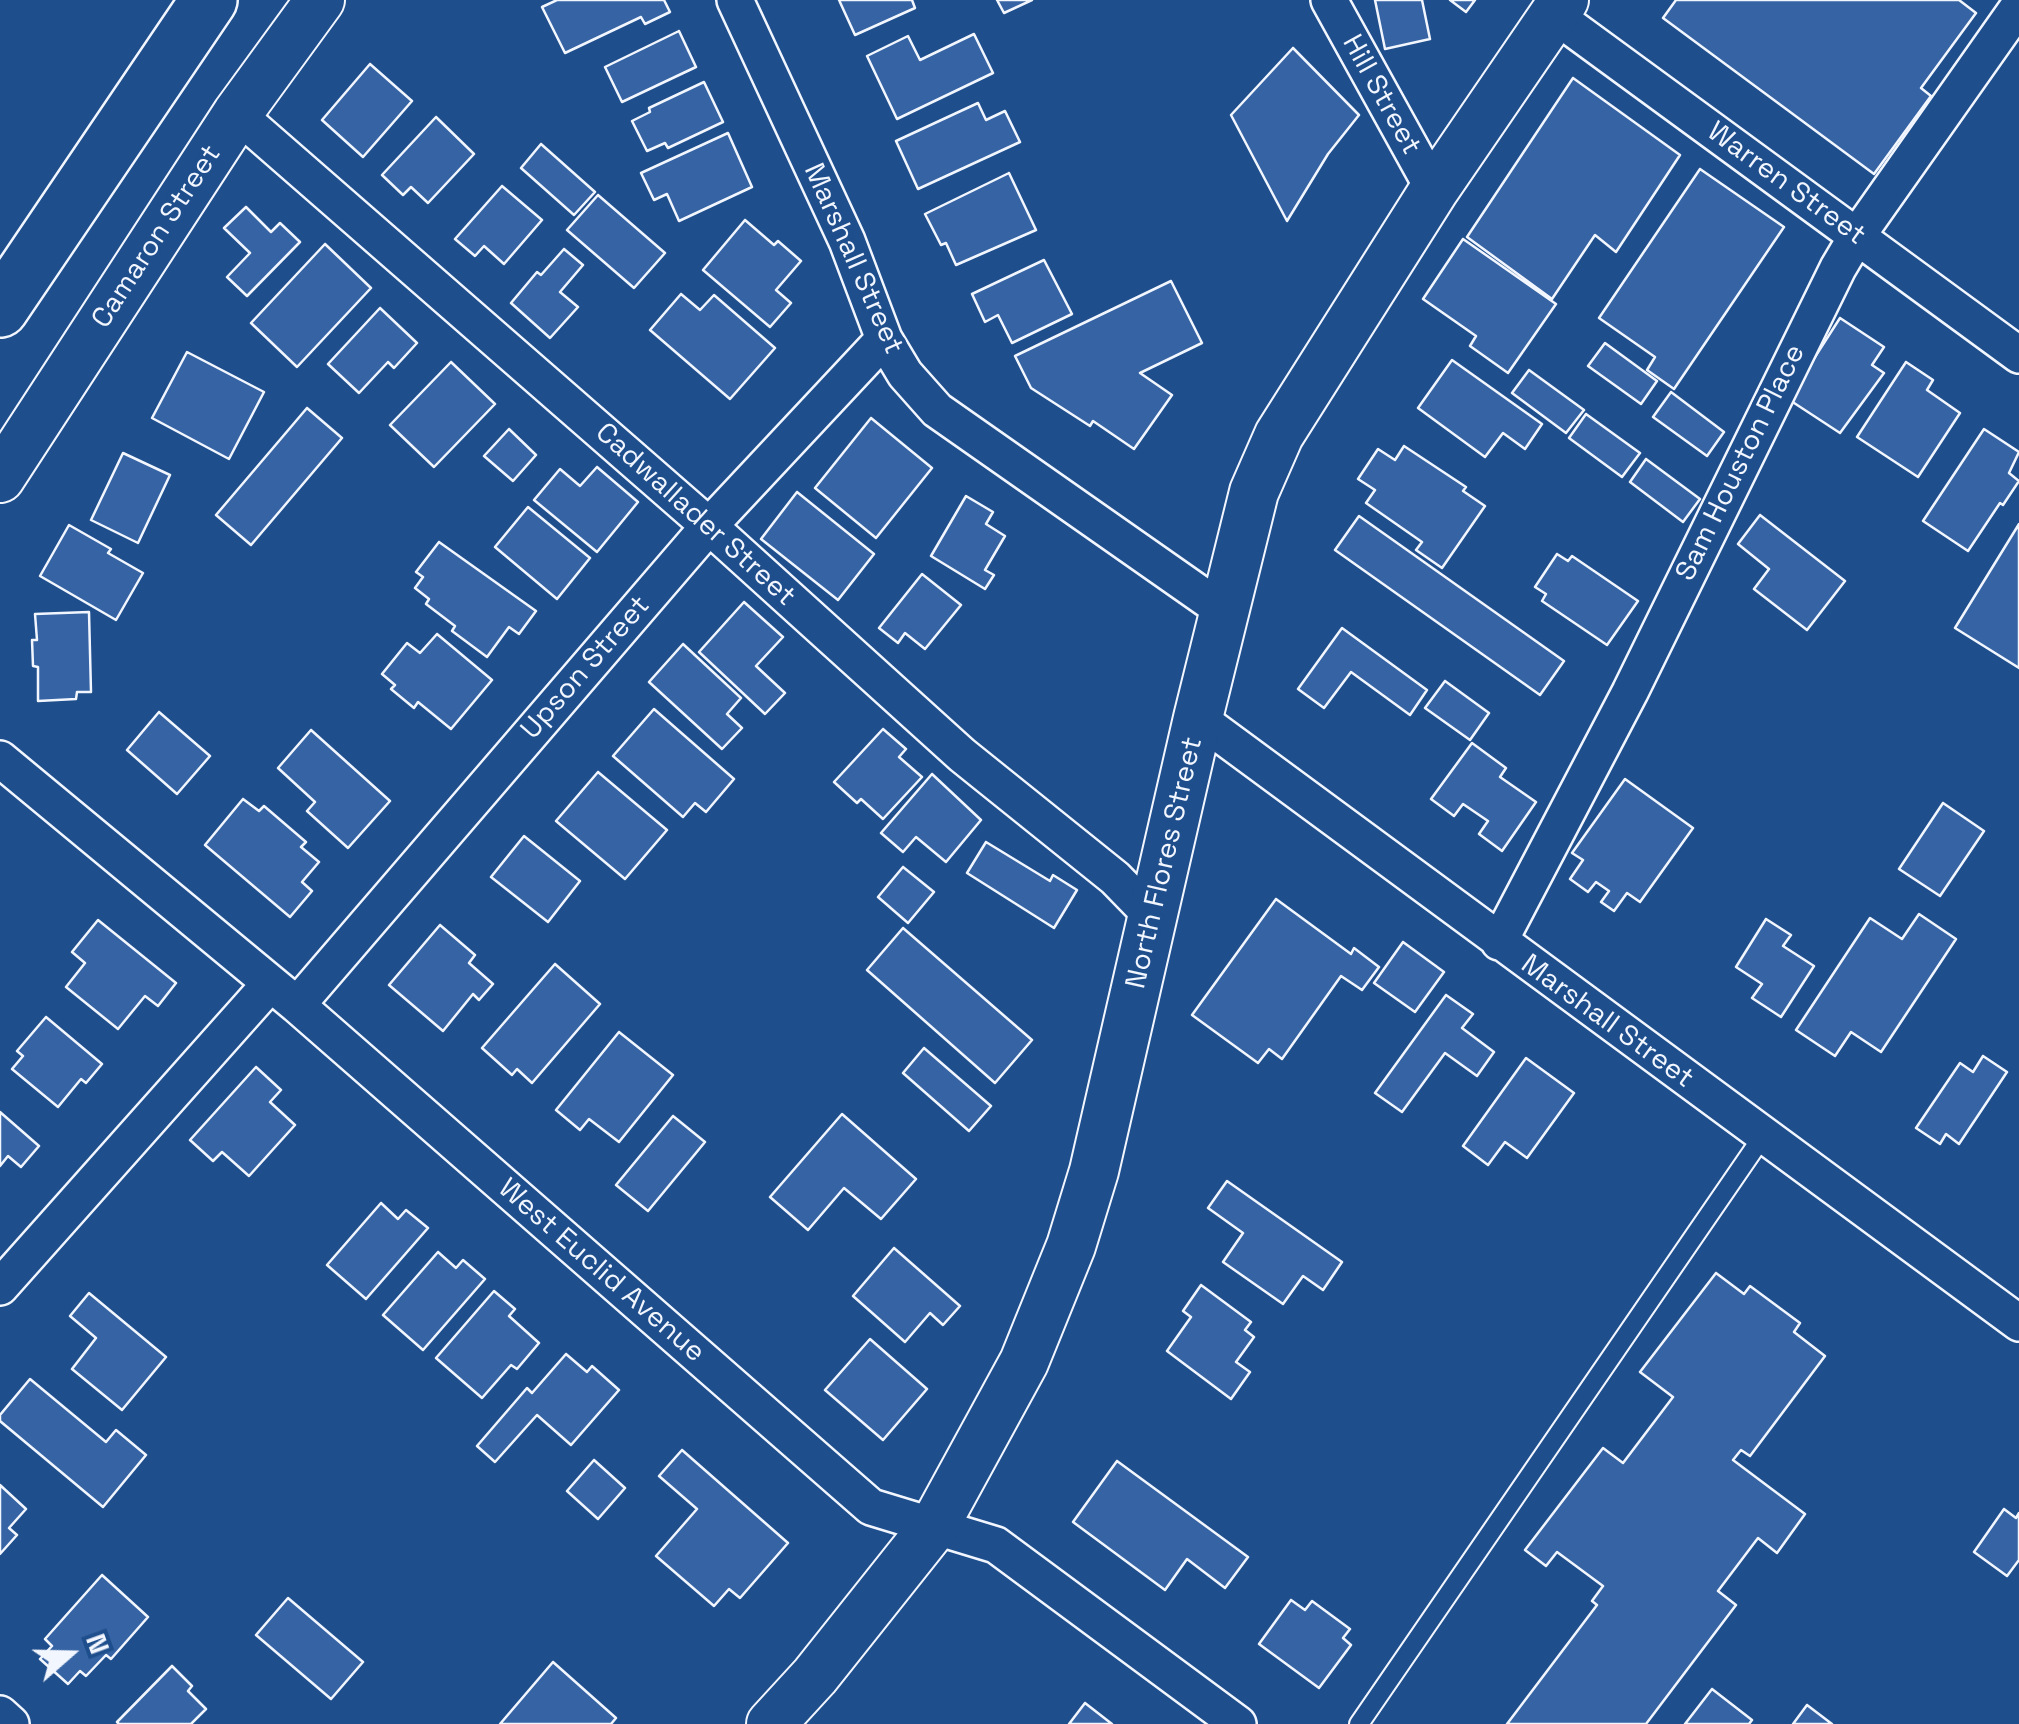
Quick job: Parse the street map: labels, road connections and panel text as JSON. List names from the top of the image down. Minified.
{"streets":{"main road":["Camaron Street","North Flores Street"],"street":["Hill Street","Warren Street","Marshall Street","Sam Houston Place","Cadwallader Street","Upson Street","West Euclid Avenue"]},"crossings":[["Hill Street","North Flores Street"],["Warren Street","Sam Houston Place"],["Warren Street","North Flores Street"],["Camaron Street","Cadwallader Street"],["Marshall Street","Sam Houston Place"],["Marshall Street","Upson Street"],["Marshall Street","North Flores Street"],["Cadwallader Street","Upson Street"],["Cadwallader Street","North Flores Street"],["Upson Street","West Euclid Avenue"],["North Flores Street","West Euclid Avenue"]],"north":"right"}
